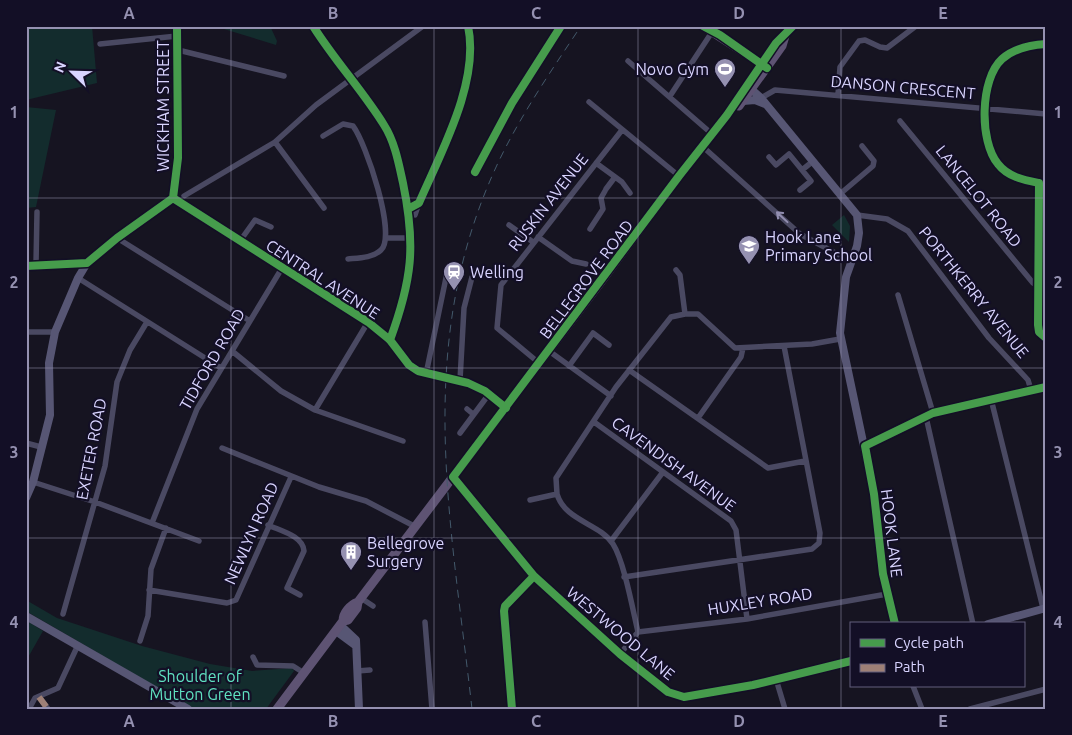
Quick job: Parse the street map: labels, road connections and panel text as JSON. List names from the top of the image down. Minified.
{"streets":{"main road":["BELLEGROVE ROAD"],"street":["DANSON CRESCENT","WICKHAM STREET","LANCELOT ROAD","RUSKIN AVENUE","CENTRAL AVENUE","PORTHKERRY AVENUE","TIDFORD ROAD","EXETER ROAD","CAVENDISH AVENUE","NEWLYN ROAD","HOOK LANE","HUXLEY ROAD","WESTWOOD LANE"]},"crossings":[["WICKHAM STREET","CENTRAL AVENUE"],["RUSKIN AVENUE","BELLEGROVE ROAD"],["CENTRAL AVENUE","BELLEGROVE ROAD"],["CENTRAL AVENUE","TIDFORD ROAD"],["BELLEGROVE ROAD","WESTWOOD LANE"],["PORTHKERRY AVENUE","HOOK LANE"],["CAVENDISH AVENUE","HUXLEY ROAD"],["HOOK LANE","HUXLEY ROAD"]],"parks":["Shoulder of Mutton Green"],"places":{"sports":["Novo Gym"],"school or university":["Hook Lane Primary School"],"station":["Welling"],"building":["Bellegrove Surgery"]},"legend":["Cycle path","Path"],"north":"top left","grid":{"columns":["A","B","C","D","E"],"rows":["1","2","3","4"]}}
